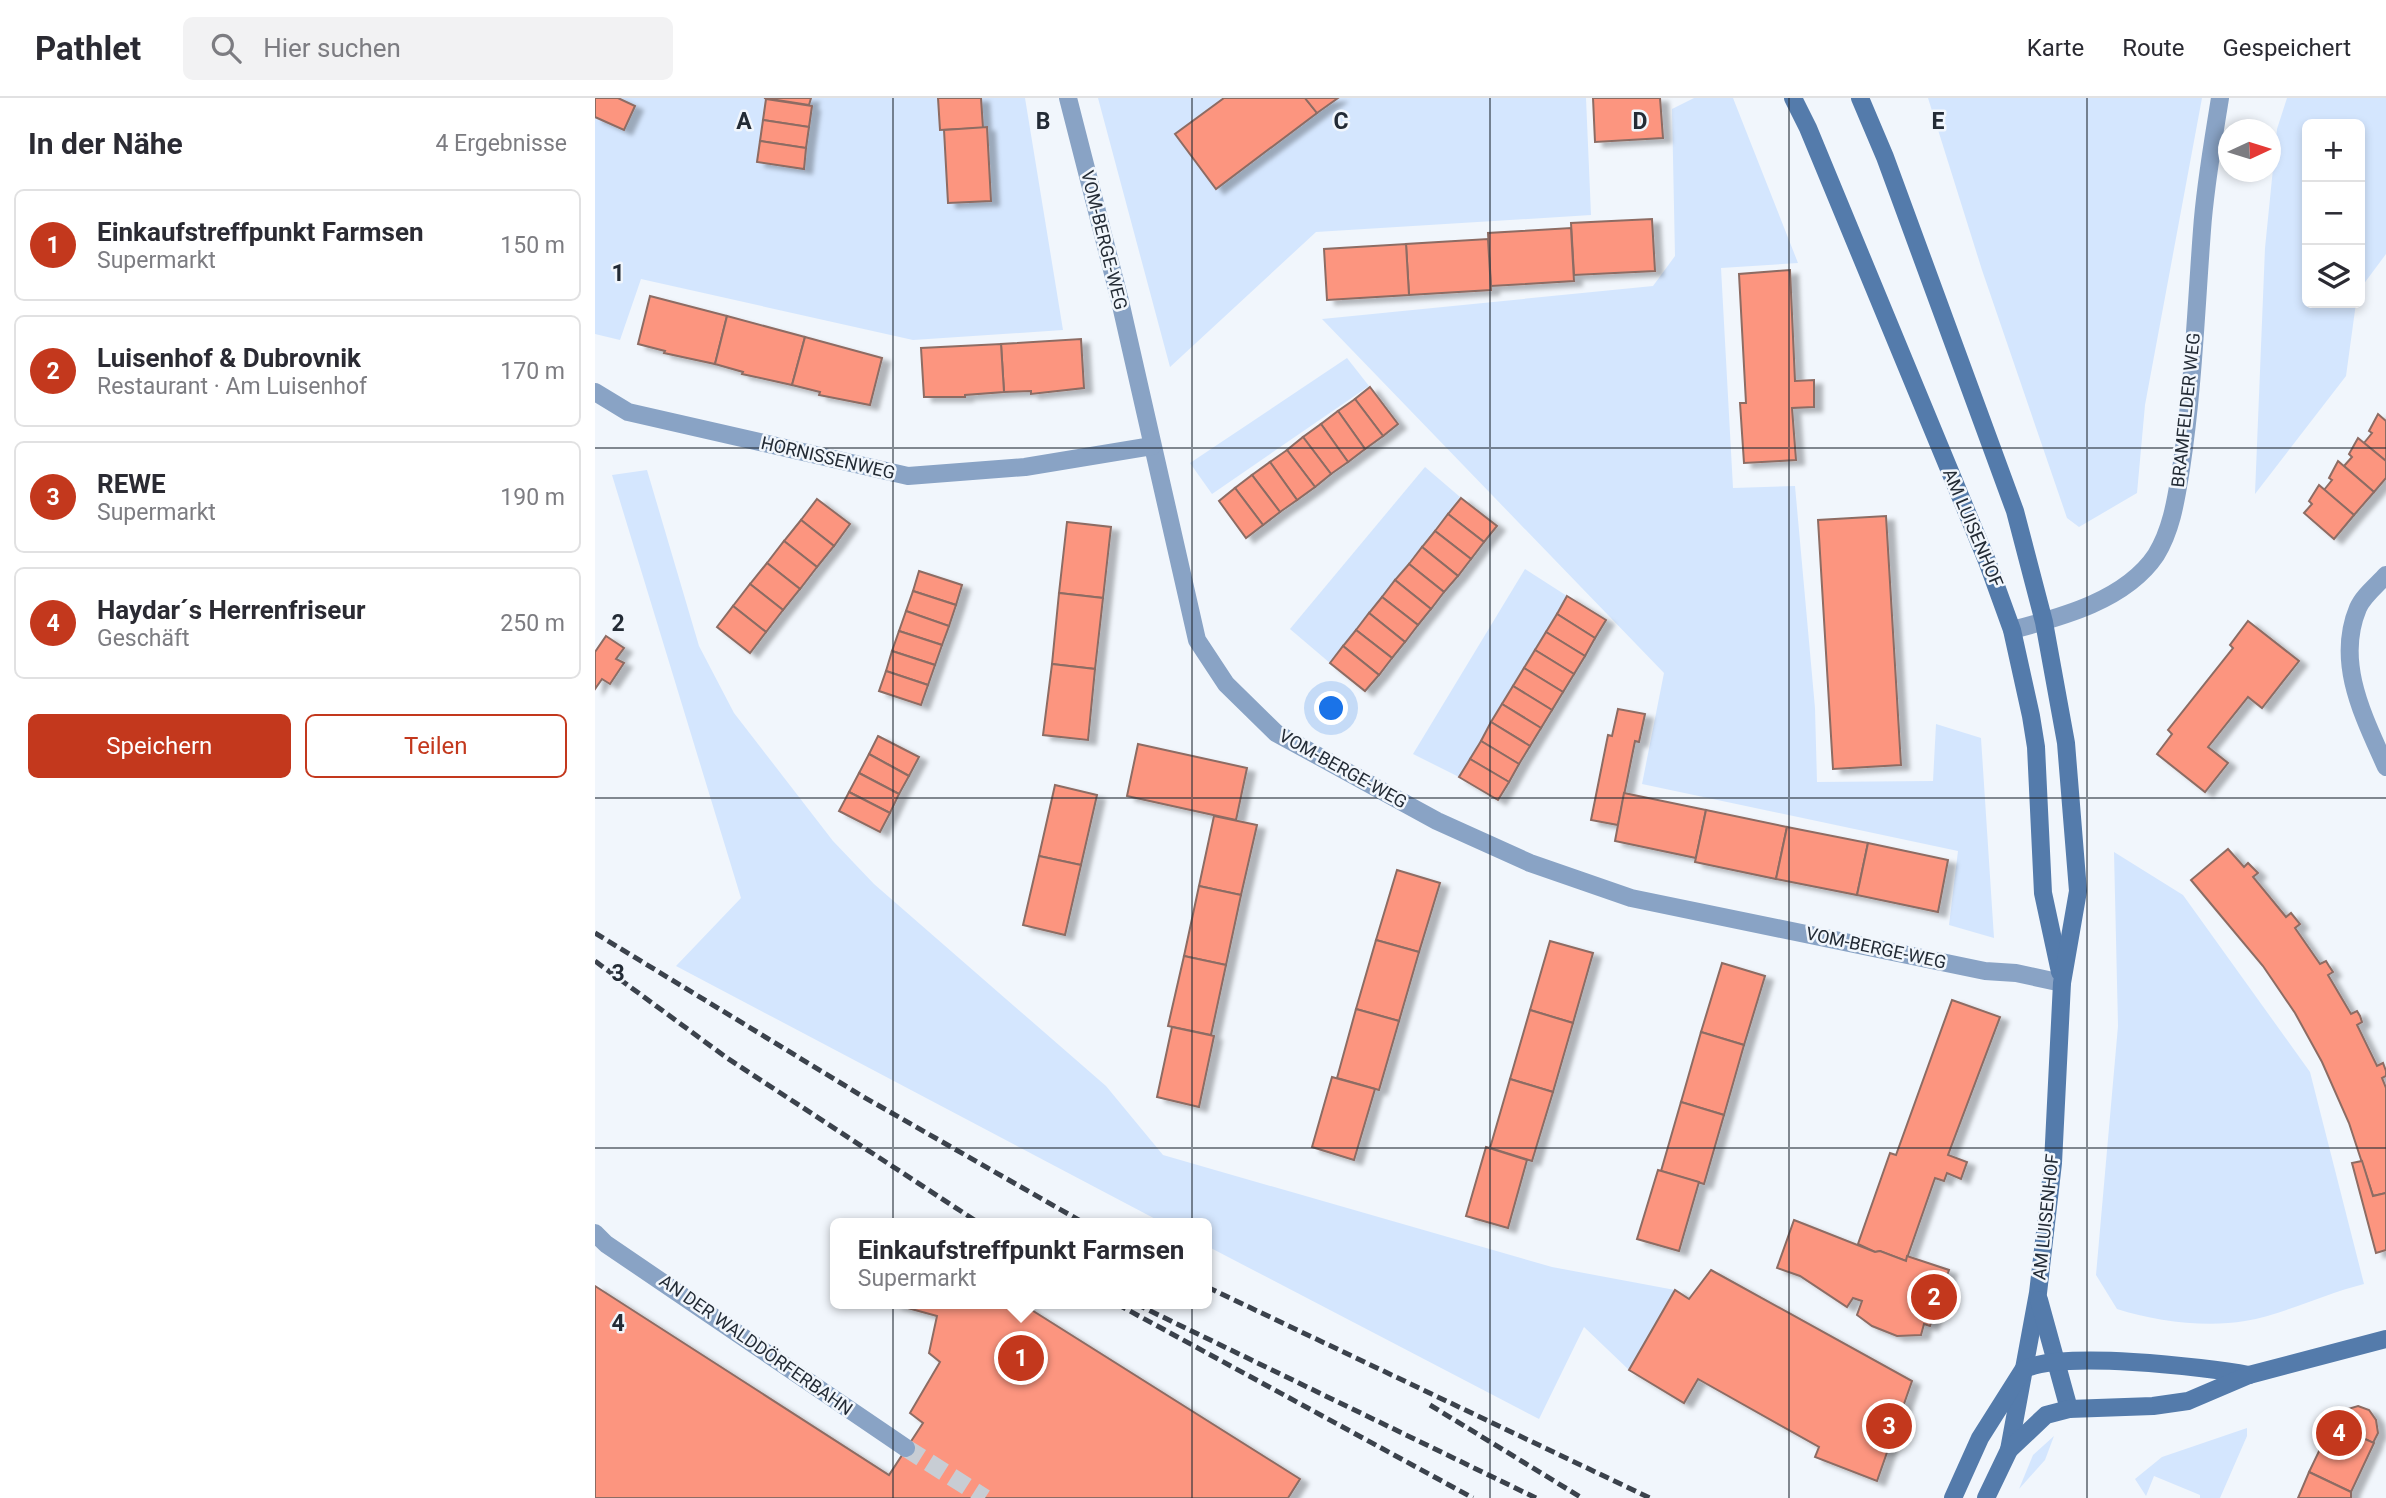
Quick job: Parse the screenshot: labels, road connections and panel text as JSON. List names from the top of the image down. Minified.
{"streets":{"main road":["AM LUISENHOF"],"street":["VOM-BERGE-WEG","BRAMFELDER WEG","HORNISSENWEG","AN DER WALDDÖRFERBAHN"]},"crossings":[["VOM-BERGE-WEG","HORNISSENWEG"],["VOM-BERGE-WEG","AM LUISENHOF"],["BRAMFELDER WEG","AM LUISENHOF"]],"north":"right","page":{"header":"Pathlet","search":"Hier suchen","nav":["Karte","Route","Gespeichert"],"heading":["In der Nähe","4 Ergebnisse"],"map_buttons":["+","−"],"list":[{"mark":"1","name":"Einkaufstreffpunkt Farmsen","note":"Supermarkt","value":"150 m"},{"mark":"2","name":"Luisenhof & Dubrovnik","note":"Restaurant · Am Luisenhof","value":"170 m"},{"mark":"3","name":"REWE","note":"Supermarkt","value":"190 m"},{"mark":"4","name":"Haydar´s Herrenfriseur","note":"Geschäft","value":"250 m"}],"buttons":["Speichern","Teilen"],"popup":["Einkaufstreffpunkt Farmsen","Supermarkt"],"pins":["2","1","3","4"]},"grid":{"columns":["A","B","C","D","E"],"rows":["1","2","3","4"]}}
